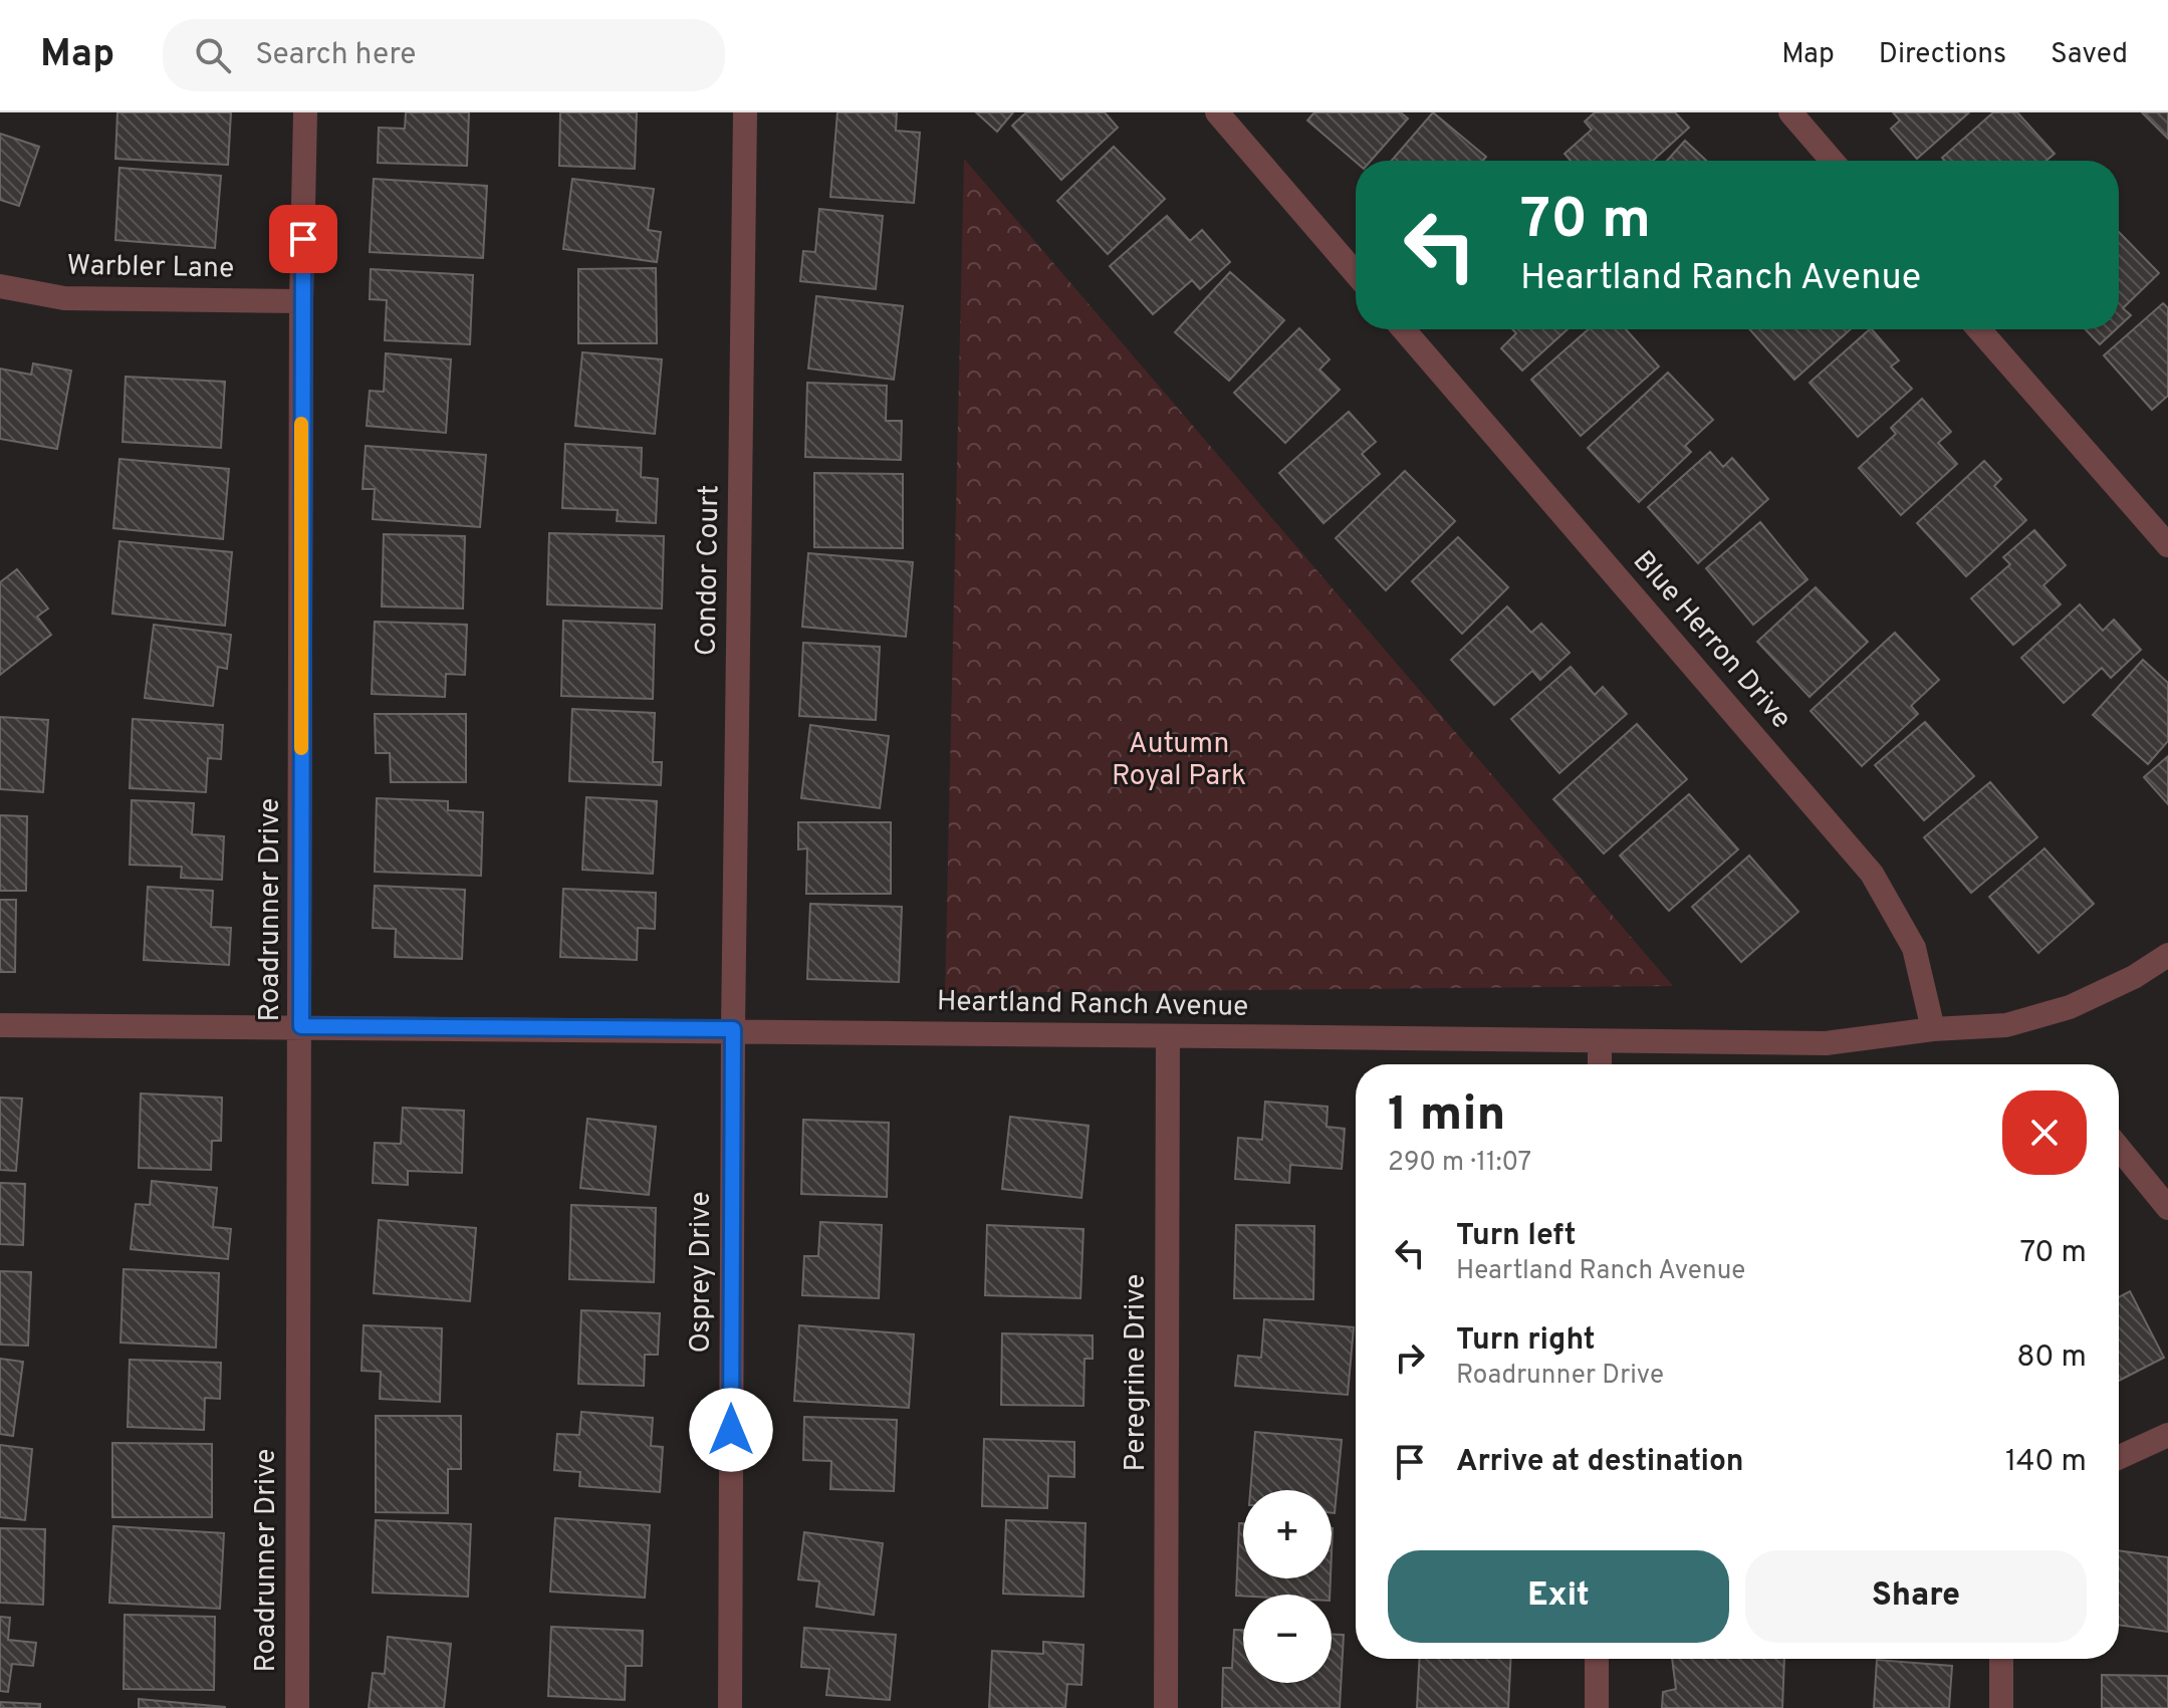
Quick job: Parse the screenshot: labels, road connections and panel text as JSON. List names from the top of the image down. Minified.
{"streets":{"street":["Warbler Lane","Condor Court","Blue Herron Drive","Roadrunner Drive","Heartland Ranch Avenue","Osprey Drive","Peregrine Drive"]},"crossings":[["Warbler Lane","Roadrunner Drive"],["Condor Court","Heartland Ranch Avenue"],["Condor Court","Osprey Drive"],["Blue Herron Drive","Heartland Ranch Avenue"],["Roadrunner Drive","Heartland Ranch Avenue"],["Heartland Ranch Avenue","Osprey Drive"],["Heartland Ranch Avenue","Peregrine Drive"]],"parks":["Autumn Royal Park"],"page":{"header":"Map","search":"Search here","nav":["Map","Directions","Saved"],"turn":["70 m","Heartland Ranch Avenue"],"heading":["1 min","290 m · 11:07"],"list":[{"name":"Turn left","note":"Heartland Ranch Avenue","value":"70 m"},{"name":"Turn right","note":"Roadrunner Drive","value":"80 m"},{"name":"Arrive at destination","value":"140 m"}],"map_buttons":["+","−"],"buttons":["Exit","Share"]}}
